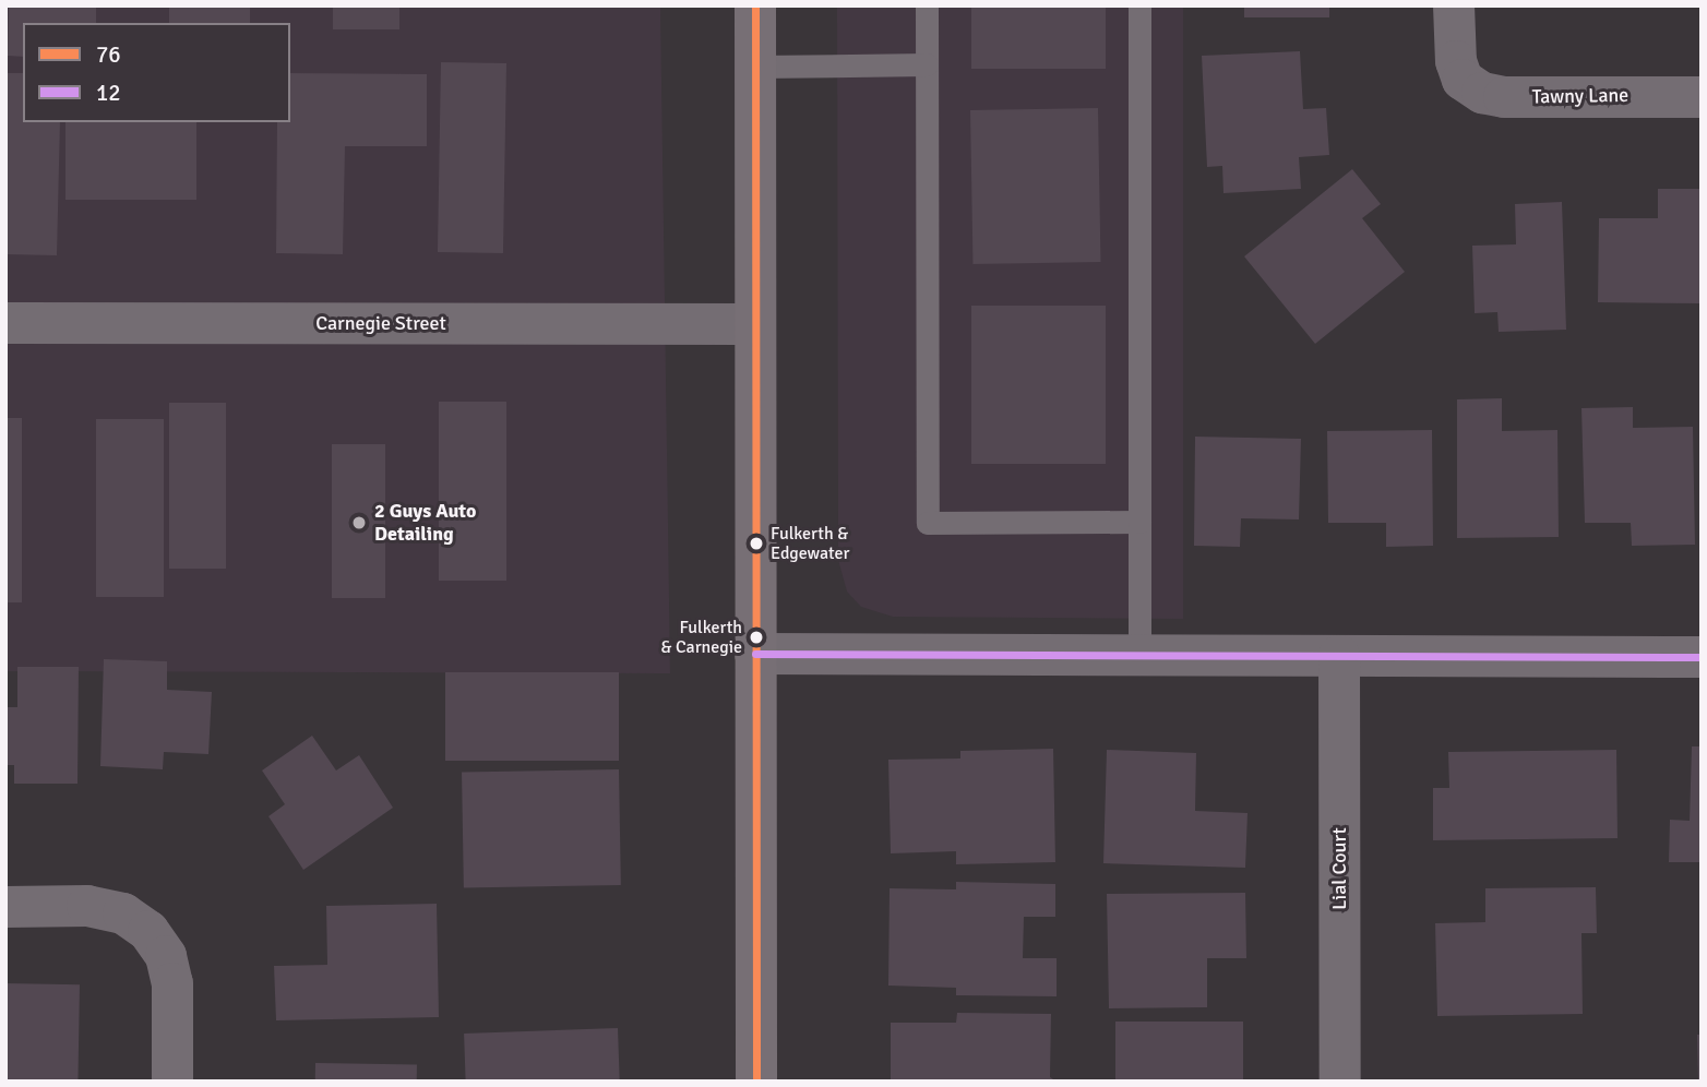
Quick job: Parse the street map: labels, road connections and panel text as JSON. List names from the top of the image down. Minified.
{"streets":{"street":["Tawny Lane","Carnegie Street","Lial Court"]},"places":["2 Guys Auto Detailing","Fulkerth & Edgewater","Fulkerth & Carnegie"],"lines":["transit line 76","transit line 12"],"legend":["76","12"]}
